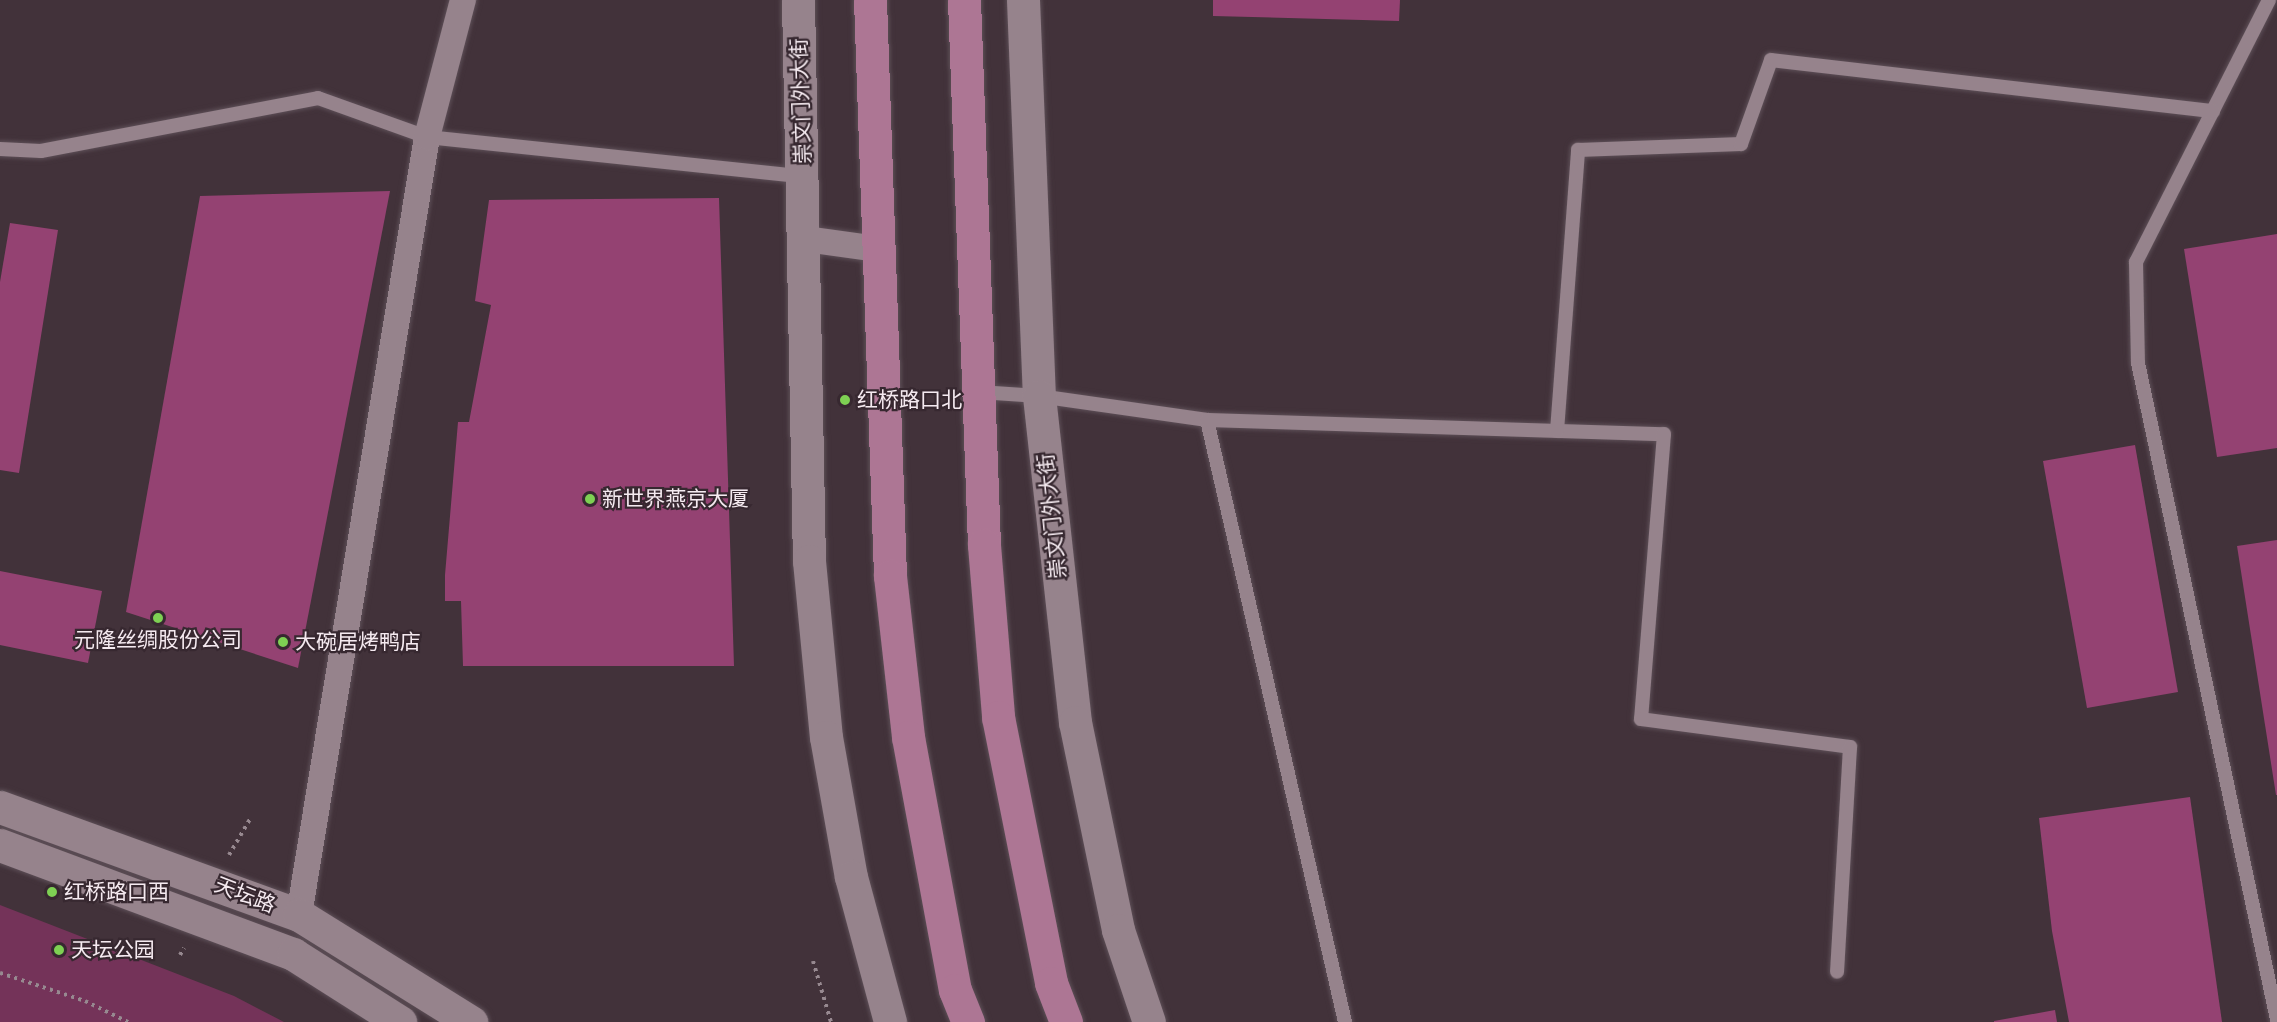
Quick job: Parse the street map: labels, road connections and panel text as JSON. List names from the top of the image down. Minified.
{"streets":{"street":["崇文门外大街","天坛路"]},"places":["红桥路口北","新世界燕京大厦","元隆丝绸股份公司","大碗居烤鸭店","红桥路口西","天坛公园"]}
